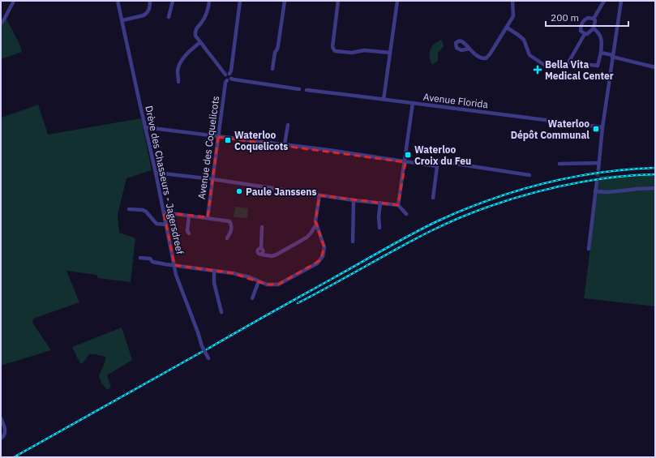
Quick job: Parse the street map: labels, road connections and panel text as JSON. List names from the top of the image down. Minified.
{"streets":{"street":["Avenue Florida","Avenue des Coquelicots","Drève des Chasseurs - Jagersdreef"]},"places":{"health":["Bella Vita Medical Center"],"transit":["Waterloo Dépôt Communal","Waterloo Coquelicots","Waterloo Croix du Feu"],"other":["Paule Janssens"]},"scale_bar":"200 m"}
